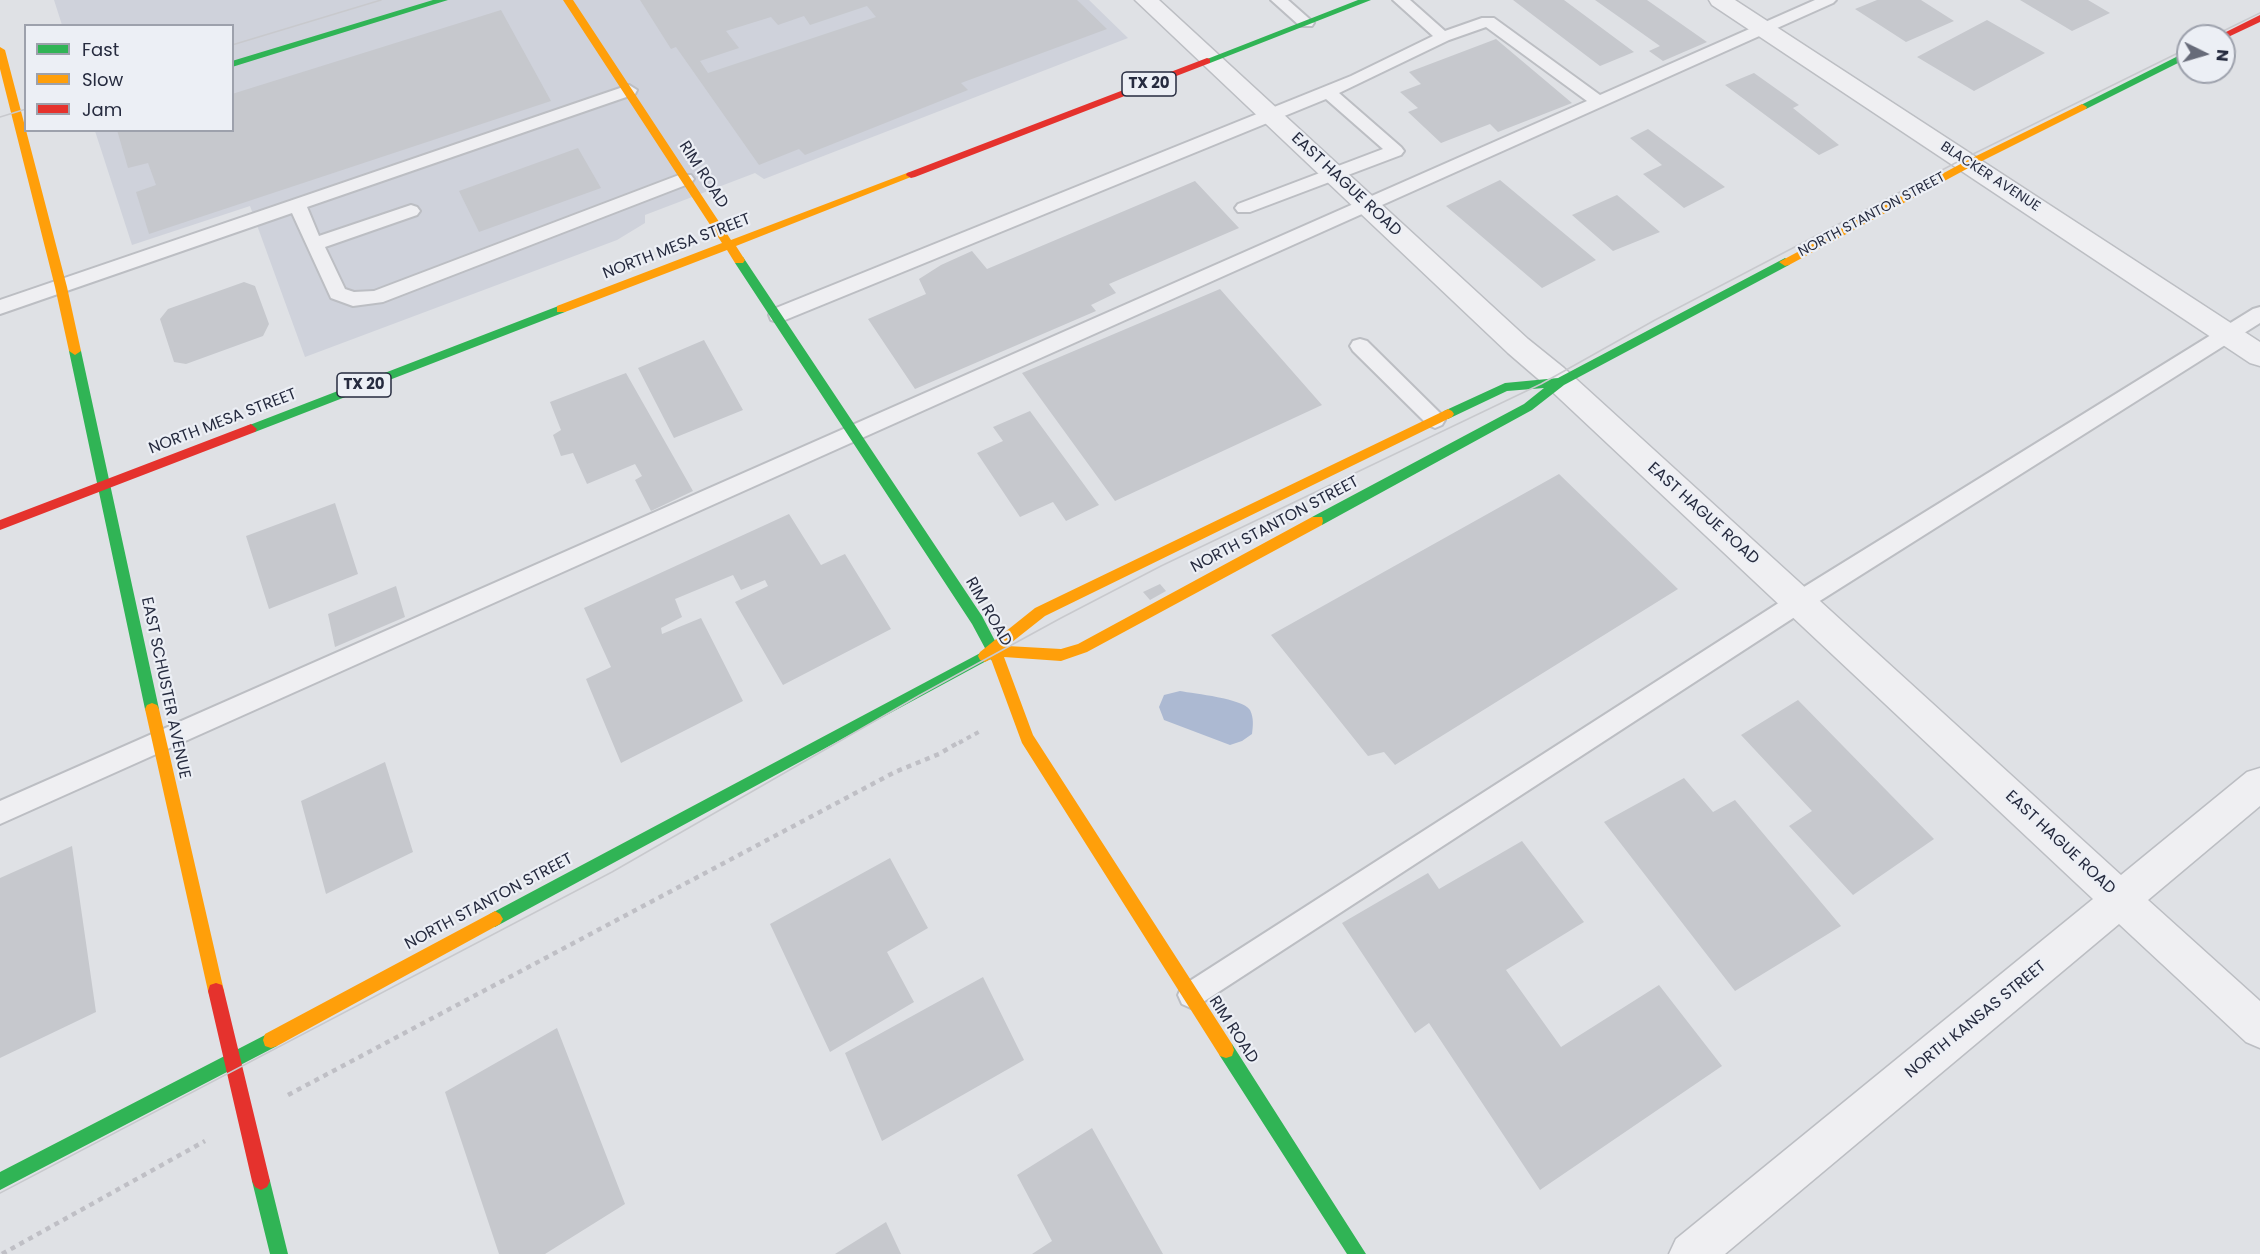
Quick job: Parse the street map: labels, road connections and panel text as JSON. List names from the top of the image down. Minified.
{"streets":{"street":["TX 20","RIM ROAD","BLACKER AVENUE","EAST HAGUE ROAD","NORTH STANTON STREET","NORTH MESA STREET","EAST SCHUSTER AVENUE","NORTH KANSAS STREET"]},"crossings":[["RIM ROAD","NORTH STANTON STREET"],["RIM ROAD","NORTH MESA STREET"],["BLACKER AVENUE","NORTH STANTON STREET"],["EAST HAGUE ROAD","NORTH STANTON STREET"],["EAST HAGUE ROAD","NORTH MESA STREET"],["EAST HAGUE ROAD","NORTH KANSAS STREET"],["NORTH STANTON STREET","EAST SCHUSTER AVENUE"],["NORTH MESA STREET","EAST SCHUSTER AVENUE"]],"legend":["Fast","Slow","Jam"],"north":"right"}
